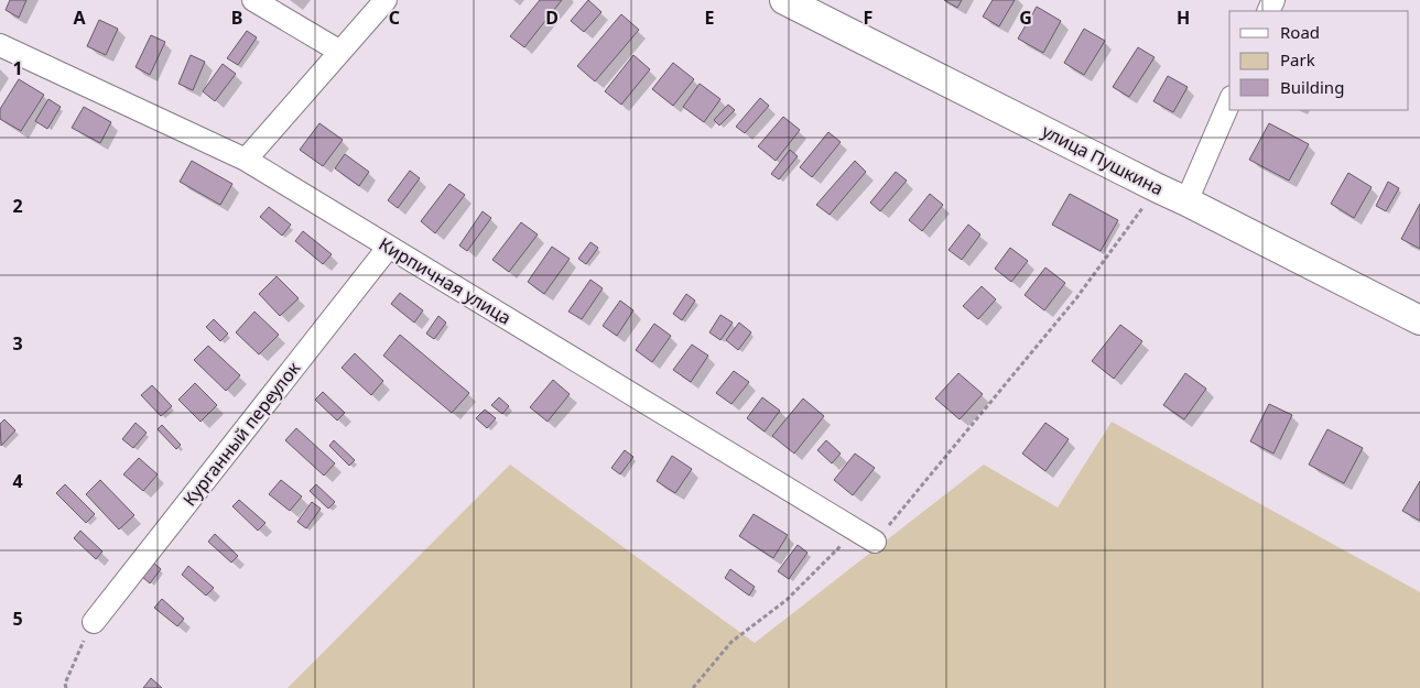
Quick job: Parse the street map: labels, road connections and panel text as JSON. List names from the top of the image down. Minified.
{"streets":{"main road":["улица Пушкина"],"street":["Кирпичная улица","Курганный переулок"]},"crossings":[["Кирпичная улица","Курганный переулок"]],"legend":["Road","Park","Building"],"grid":{"columns":["A","B","C","D","E","F","G","H"],"rows":["1","2","3","4","5"]}}
